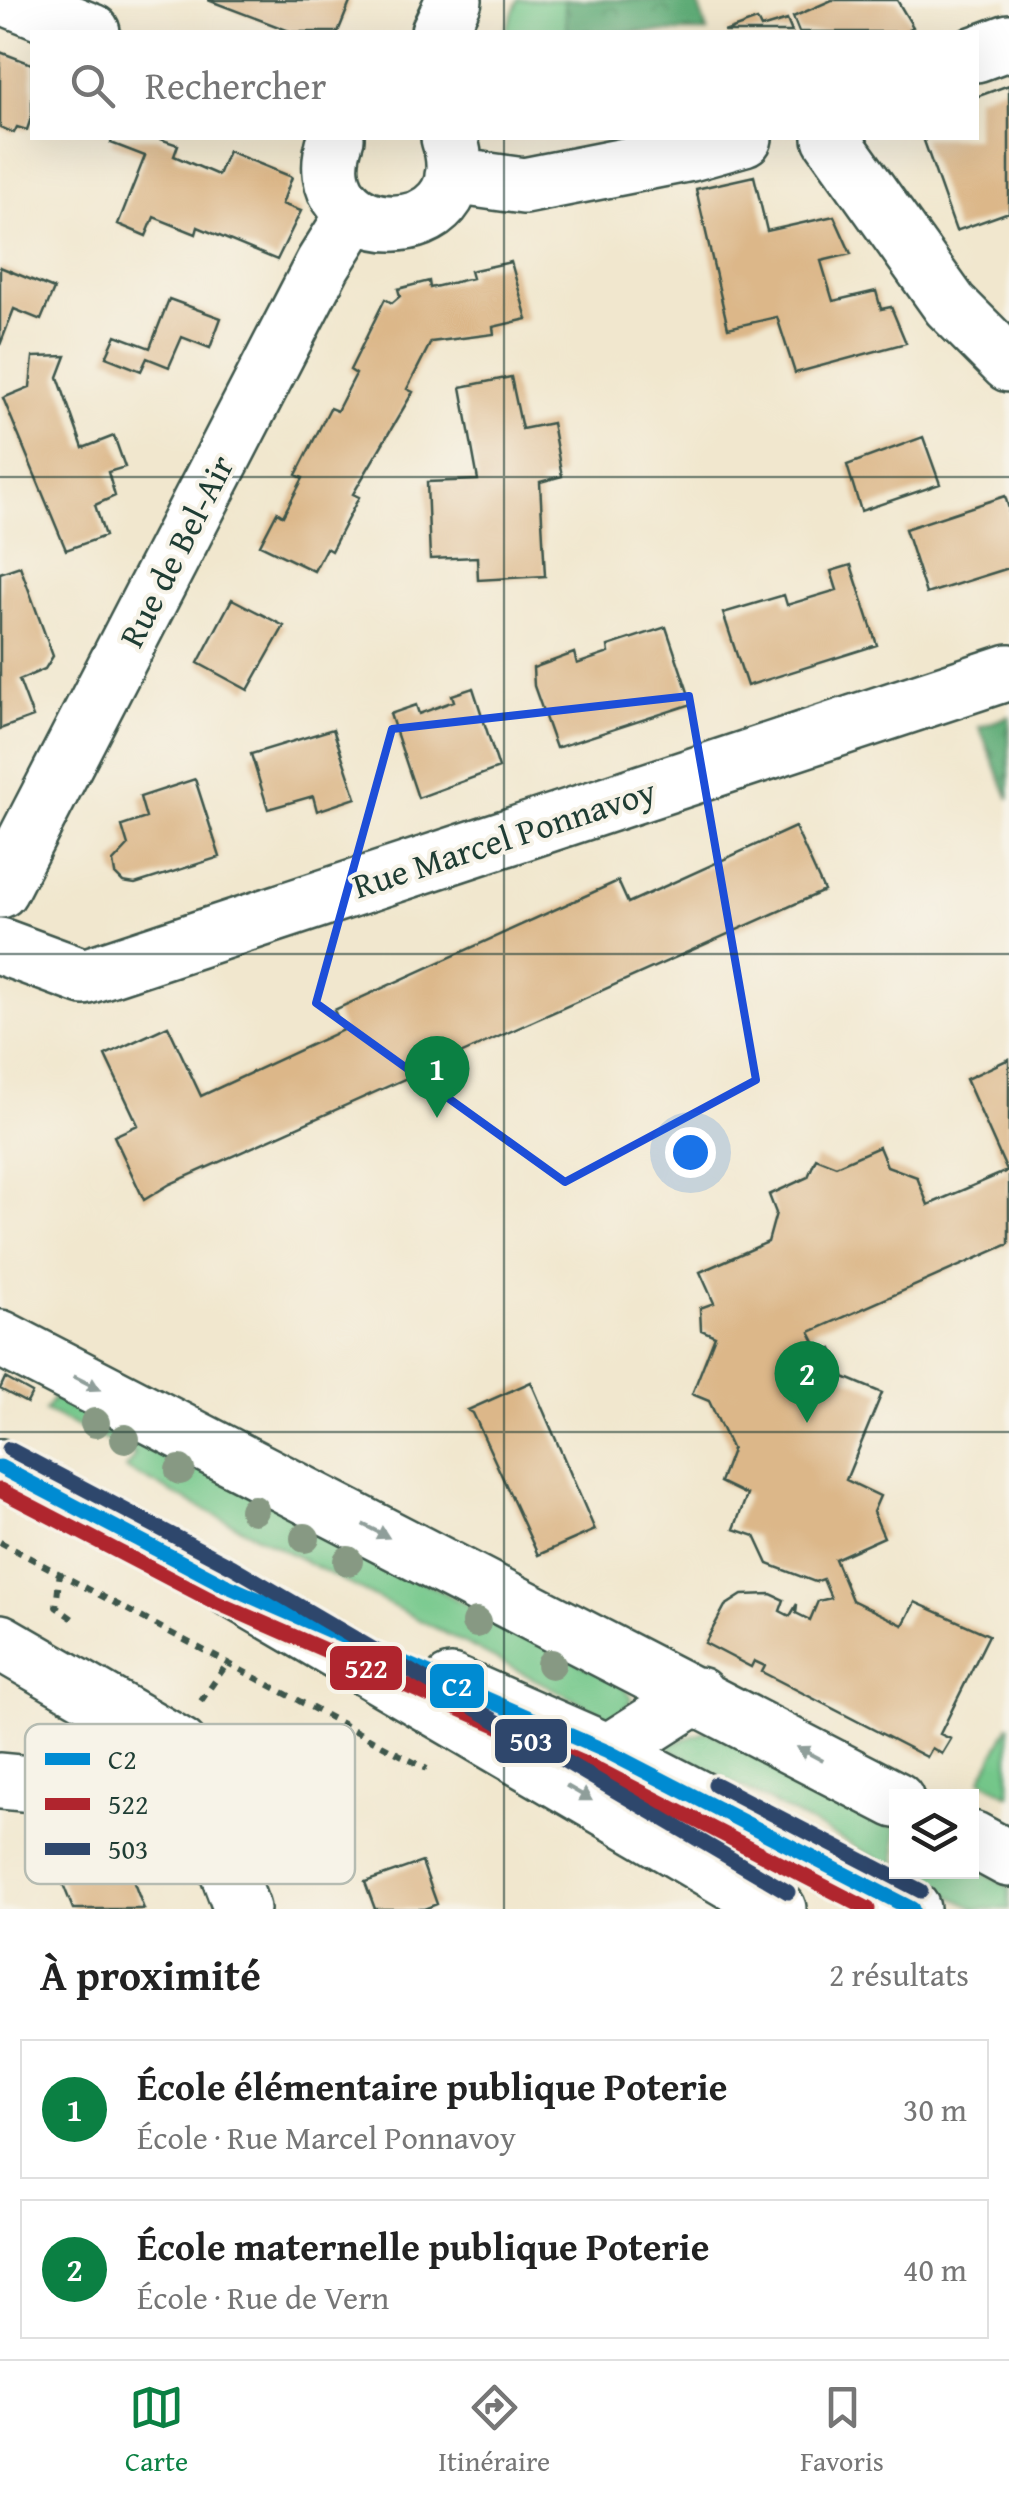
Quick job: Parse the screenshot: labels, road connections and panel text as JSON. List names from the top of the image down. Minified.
{"streets":{"street":["Rue de Bel-Air","Rue Marcel Ponnavoy"]},"lines":["transit line 503","transit line C2","transit line 522"],"legend":["C2","522","503"],"page":{"search":"Rechercher","pins":["1","2"],"heading":["À proximité","2 résultats"],"list":[{"mark":"1","name":"École élémentaire publique Poterie","note":"École · Rue Marcel Ponnavoy","value":"30 m"},{"mark":"2","name":"École maternelle publique Poterie","note":"École · Rue de Vern","value":"40 m"}],"nav":["Carte","Itinéraire","Favoris"]}}
